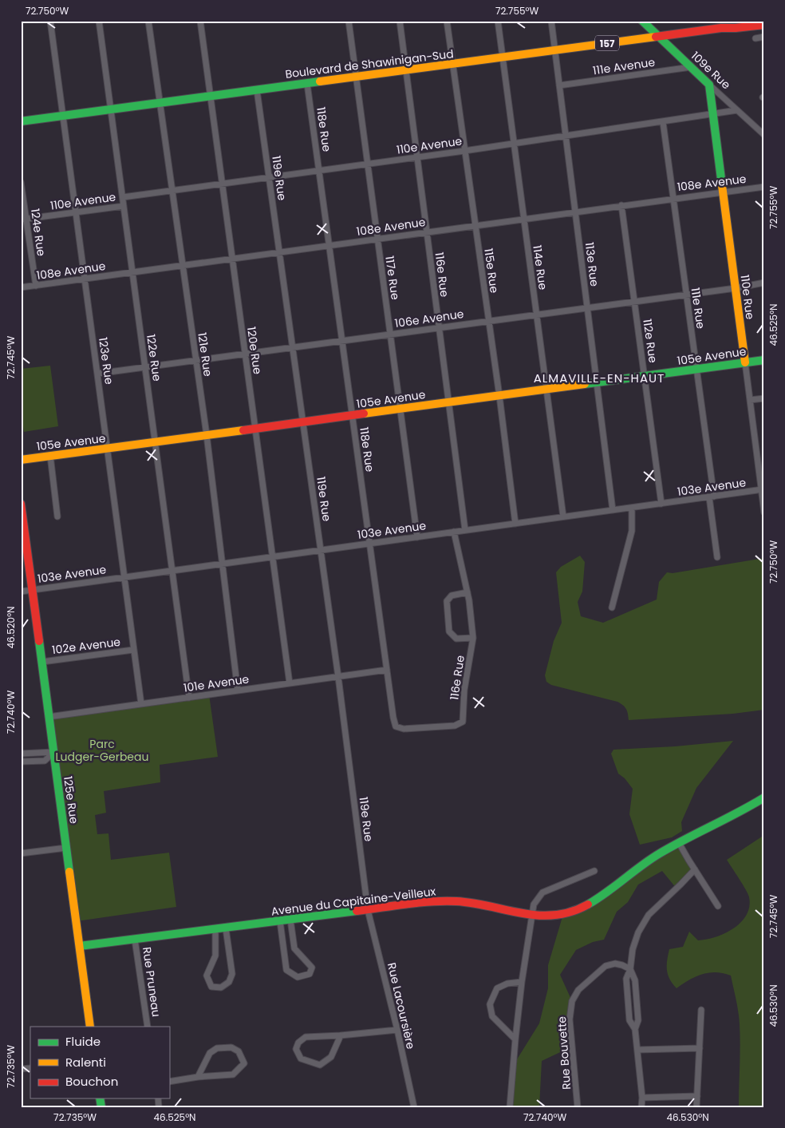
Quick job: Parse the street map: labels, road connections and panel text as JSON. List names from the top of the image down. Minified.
{"streets":{"street":["157","Boulevard de Shawinigan-Sud","111e Avenue","109e Rue","118e Rue","110e Avenue","119e Rue","108e Avenue","124e Rue","113e Rue","114e Rue","115e Rue","116e Rue","117e Rue","110e Rue","111e Rue","106e Avenue","112e Rue","120e Rue","121e Rue","105e Avenue","122e Rue","123e Rue","103e Avenue","102e Avenue","101e Avenue","125e Rue","Avenue du Capitaine-Veilleux","Rue Pruneau","Rue Lacoursière","Rue Bouvette"]},"crossings":[["Boulevard de Shawinigan-Sud","109e Rue"],["Boulevard de Shawinigan-Sud","118e Rue"],["Boulevard de Shawinigan-Sud","119e Rue"],["Boulevard de Shawinigan-Sud","113e Rue"],["Boulevard de Shawinigan-Sud","114e Rue"],["Boulevard de Shawinigan-Sud","115e Rue"],["Boulevard de Shawinigan-Sud","116e Rue"],["Boulevard de Shawinigan-Sud","117e Rue"],["Boulevard de Shawinigan-Sud","120e Rue"],["Boulevard de Shawinigan-Sud","121e Rue"],["Boulevard de Shawinigan-Sud","122e Rue"],["Boulevard de Shawinigan-Sud","123e Rue"],["111e Avenue","109e Rue"],["111e Avenue","113e Rue"],["109e Rue","110e Avenue"],["109e Rue","110e Rue"],["118e Rue","110e Avenue"],["118e Rue","108e Avenue"],["118e Rue","116e Rue"],["118e Rue","106e Avenue"],["118e Rue","105e Avenue"],["118e Rue","103e Avenue"],["118e Rue","101e Avenue"],["110e Avenue","119e Rue"],["110e Avenue","124e Rue"],["110e Avenue","113e Rue"],["110e Avenue","114e Rue"],["110e Avenue","115e Rue"],["110e Avenue","116e Rue"],["110e Avenue","117e Rue"],["110e Avenue","110e Rue"],["110e Avenue","111e Rue"],["110e Avenue","120e Rue"],["110e Avenue","121e Rue"],["110e Avenue","122e Rue"],["110e Avenue","123e Rue"],["119e Rue","108e Avenue"],["119e Rue","106e Avenue"],["119e Rue","105e Avenue"],["119e Rue","103e Avenue"],["119e Rue","101e Avenue"],["119e Rue","Avenue du Capitaine-Veilleux"],["119e Rue","Rue Lacoursière"],["108e Avenue","124e Rue"],["108e Avenue","113e Rue"],["108e Avenue","114e Rue"],["108e Avenue","115e Rue"],["108e Avenue","116e Rue"],["108e Avenue","117e Rue"],["108e Avenue","110e Rue"],["108e Avenue","111e Rue"],["108e Avenue","112e Rue"],["108e Avenue","120e Rue"],["108e Avenue","121e Rue"],["108e Avenue","122e Rue"],["108e Avenue","123e Rue"],["113e Rue","106e Avenue"],["113e Rue","105e Avenue"],["113e Rue","103e Avenue"],["114e Rue","106e Avenue"],["114e Rue","105e Avenue"],["114e Rue","103e Avenue"],["115e Rue","106e Avenue"],["115e Rue","105e Avenue"],["115e Rue","103e Avenue"],["116e Rue","106e Avenue"],["116e Rue","105e Avenue"],["116e Rue","103e Avenue"],["117e Rue","106e Avenue"],["117e Rue","105e Avenue"],["117e Rue","103e Avenue"],["110e Rue","106e Avenue"],["110e Rue","105e Avenue"],["110e Rue","103e Avenue"],["111e Rue","106e Avenue"],["111e Rue","105e Avenue"],["111e Rue","103e Avenue"],["106e Avenue","112e Rue"],["106e Avenue","120e Rue"],["106e Avenue","121e Rue"],["106e Avenue","122e Rue"],["106e Avenue","123e Rue"],["112e Rue","105e Avenue"],["112e Rue","103e Avenue"],["120e Rue","105e Avenue"],["120e Rue","103e Avenue"],["120e Rue","101e Avenue"],["121e Rue","105e Avenue"],["121e Rue","103e Avenue"],["121e Rue","101e Avenue"],["105e Avenue","122e Rue"],["105e Avenue","123e Rue"],["122e Rue","103e Avenue"],["122e Rue","101e Avenue"],["123e Rue","103e Avenue"],["123e Rue","102e Avenue"],["123e Rue","101e Avenue"],["103e Avenue","125e Rue"],["102e Avenue","125e Rue"],["101e Avenue","125e Rue"],["125e Rue","Avenue du Capitaine-Veilleux"],["Avenue du Capitaine-Veilleux","Rue Pruneau"],["Avenue du Capitaine-Veilleux","Rue Lacoursière"]],"districts":["ALMAVILLE-EN-HAUT"],"parks":["Parc Ludger-Gerbeau"],"legend":["Fluide","Ralenti","Bouchon"],"coordinates":["72.750°W","72.755°W","46.525°N","72.745°W","46.520°N","72.740°W","46.530°N","72.735°W"]}
